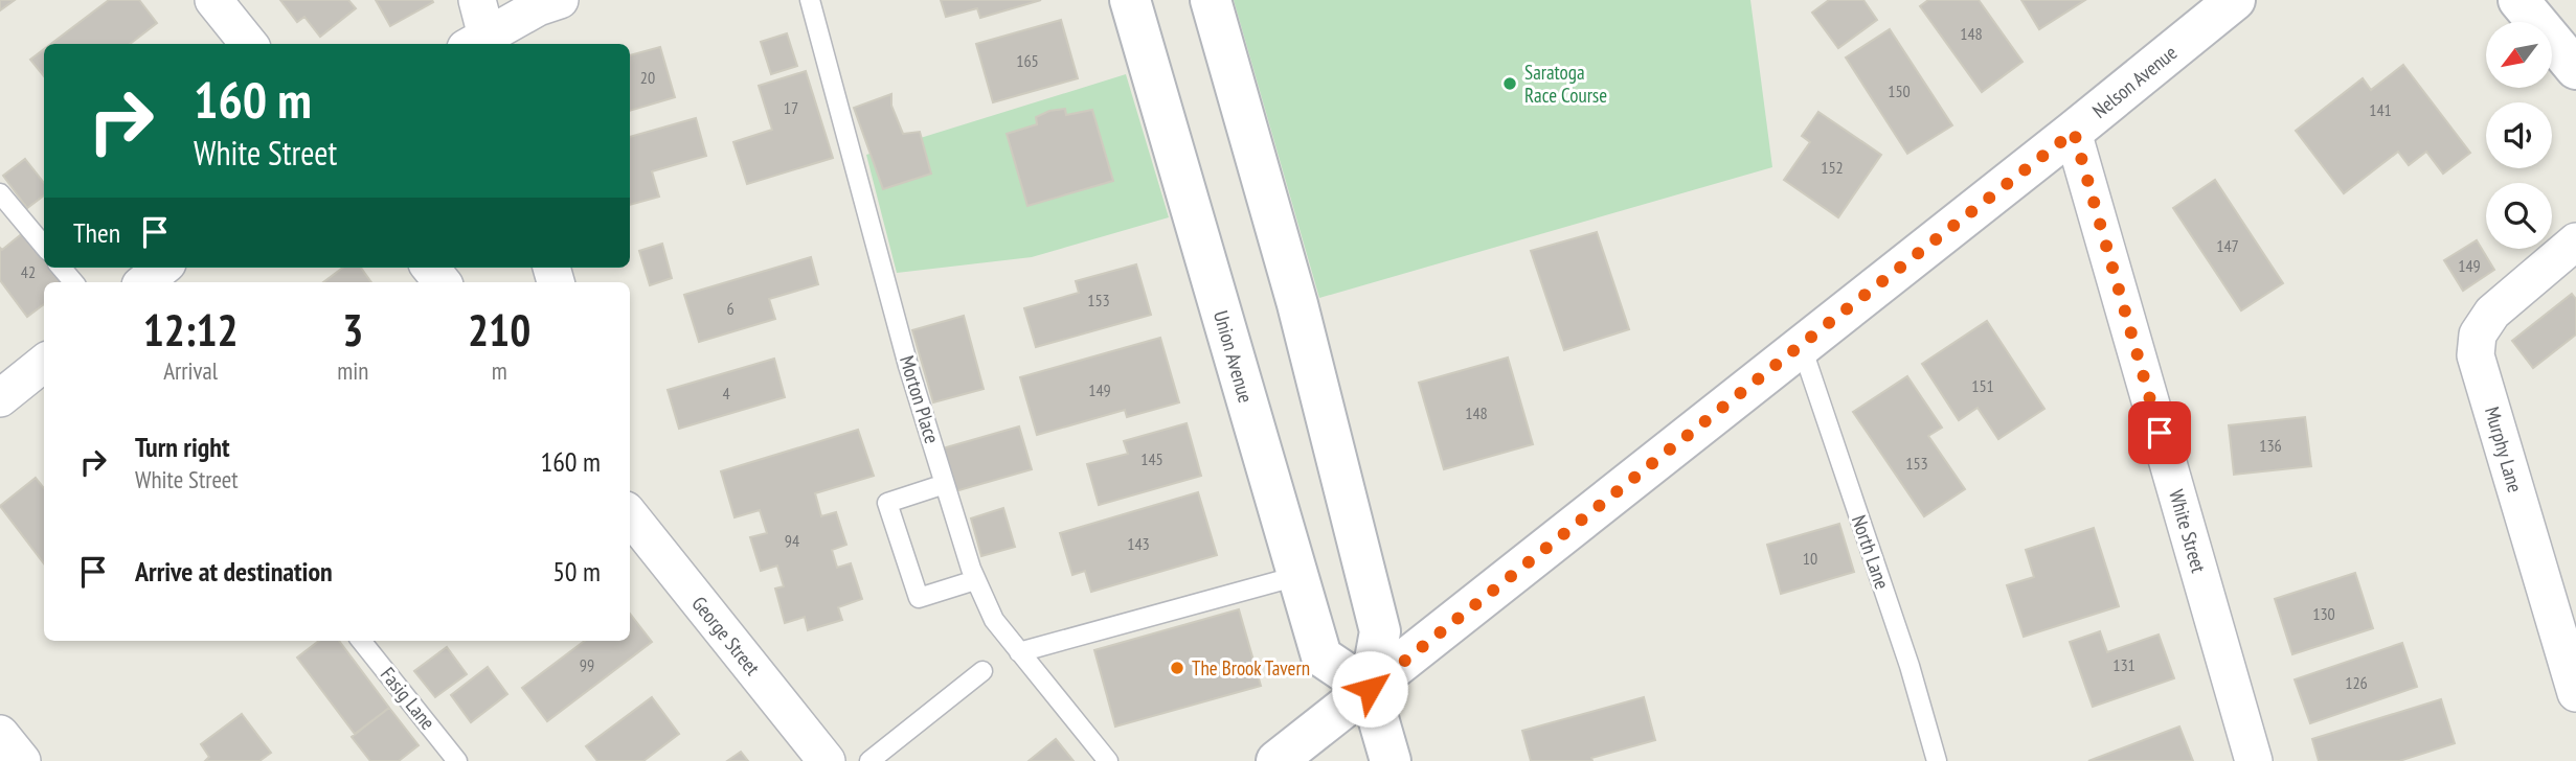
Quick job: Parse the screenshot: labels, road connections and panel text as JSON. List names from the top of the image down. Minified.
{"streets":{"main road":["Nelson Avenue","Union Avenue"],"street":["Murphy Lane","White Street","George Street"],"lane":["Morton Place","North Lane","Fasig Lane"]},"crossings":[["Nelson Avenue","Union Avenue"],["Nelson Avenue","White Street"],["Nelson Avenue","North Lane"]],"places":["Saratoga Race Course","The Brook Tavern"],"house_numbers":["148","165","20","150","17","141","152","147","149","42","153","6","151","149","4","148","136","145","153","94","143","10","130","99","131","126"],"north":"bottom left","page":{"turn":["160 m","White Street"],"then":"Then","eta":["12:12","Arrival","3","min","210","m"],"list":[{"name":"Turn right","note":"White Street","value":"160 m"},{"name":"Arrive at destination","value":"50 m"}]}}
